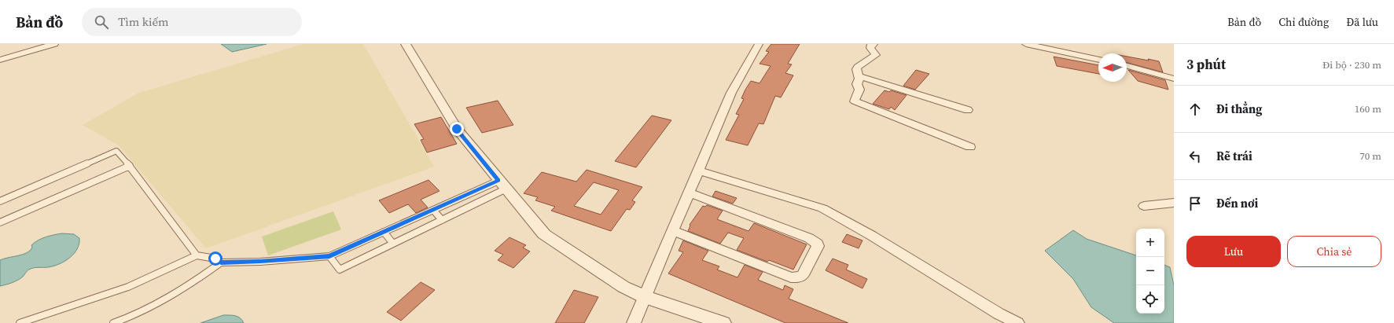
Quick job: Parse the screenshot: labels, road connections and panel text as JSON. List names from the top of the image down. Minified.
{"north":"left","page":{"header":"Bản đồ","search":"Tìm kiếm","nav":["Bản đồ","Chỉ đường","Đã lưu"],"heading":["3 phút","Đi bộ · 230 m"],"list":[["Đi thẳng","160 m"],["Rẽ trái","70 m"],"Đến nơi"],"buttons":["Lưu","Chia sẻ"],"map_buttons":["+","−"]}}
